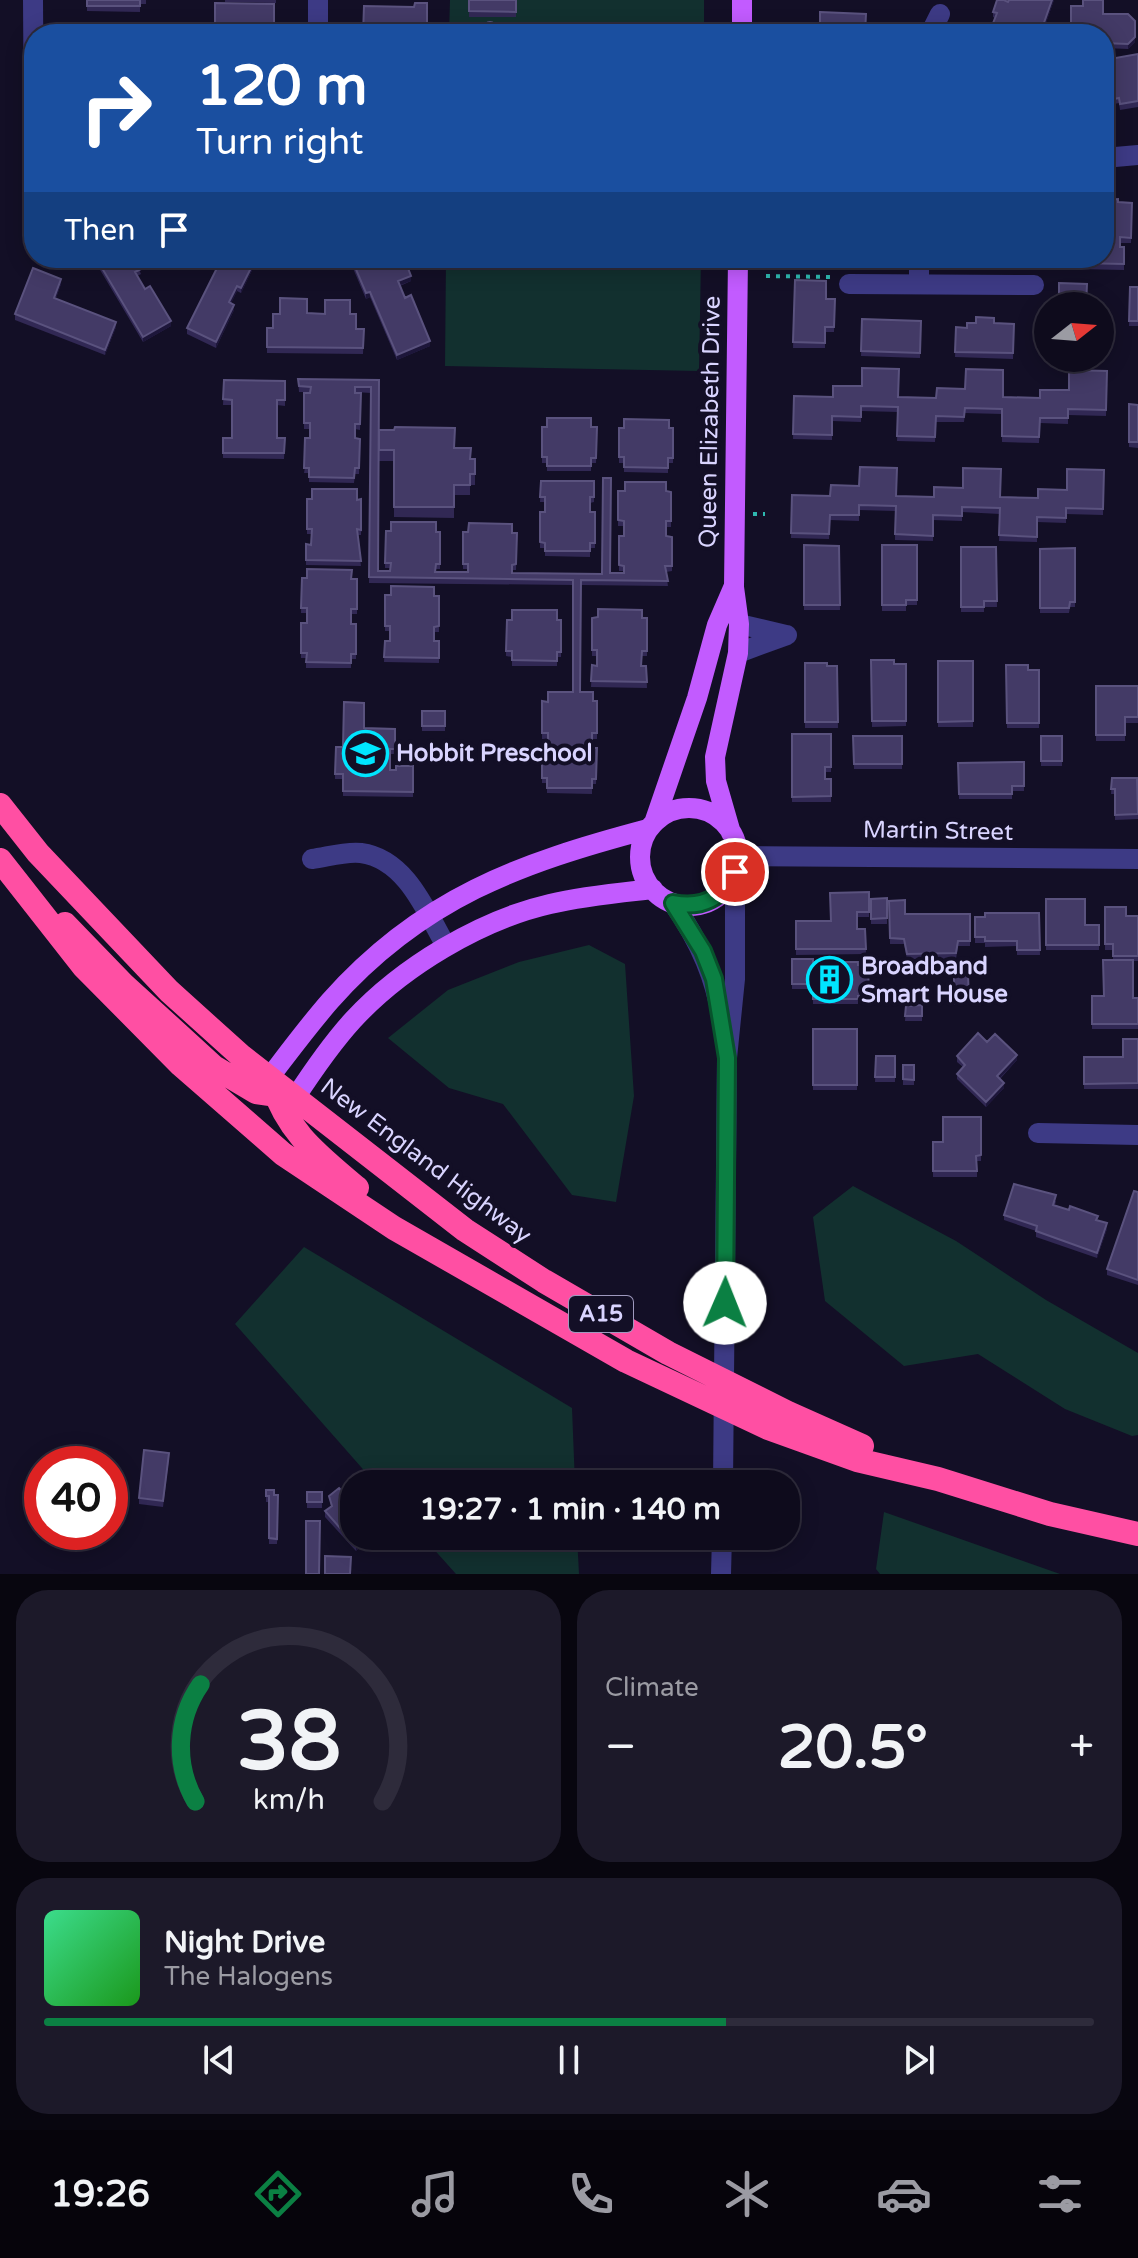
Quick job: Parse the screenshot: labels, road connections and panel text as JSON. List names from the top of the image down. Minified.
{"streets":{"highway":["New England Highway","A15"],"main road":["Queen Elizabeth Drive"],"street":["Martin Street"]},"crossings":[["Queen Elizabeth Drive","Martin Street"]],"places":{"school or university":["Hobbit Preschool"],"building":["Broadband Smart House"]},"north":"right","page":{"turn":["120 m","Turn right"],"then":"Then","limit":"40","trip":"19:27 · 1 min · 140 m","tile":"Climate","heat":["−","20.5°","+"],"song":["Night Drive","The Halogens"],"tabs":"19:26","gauge":["38","km/h"]}}
